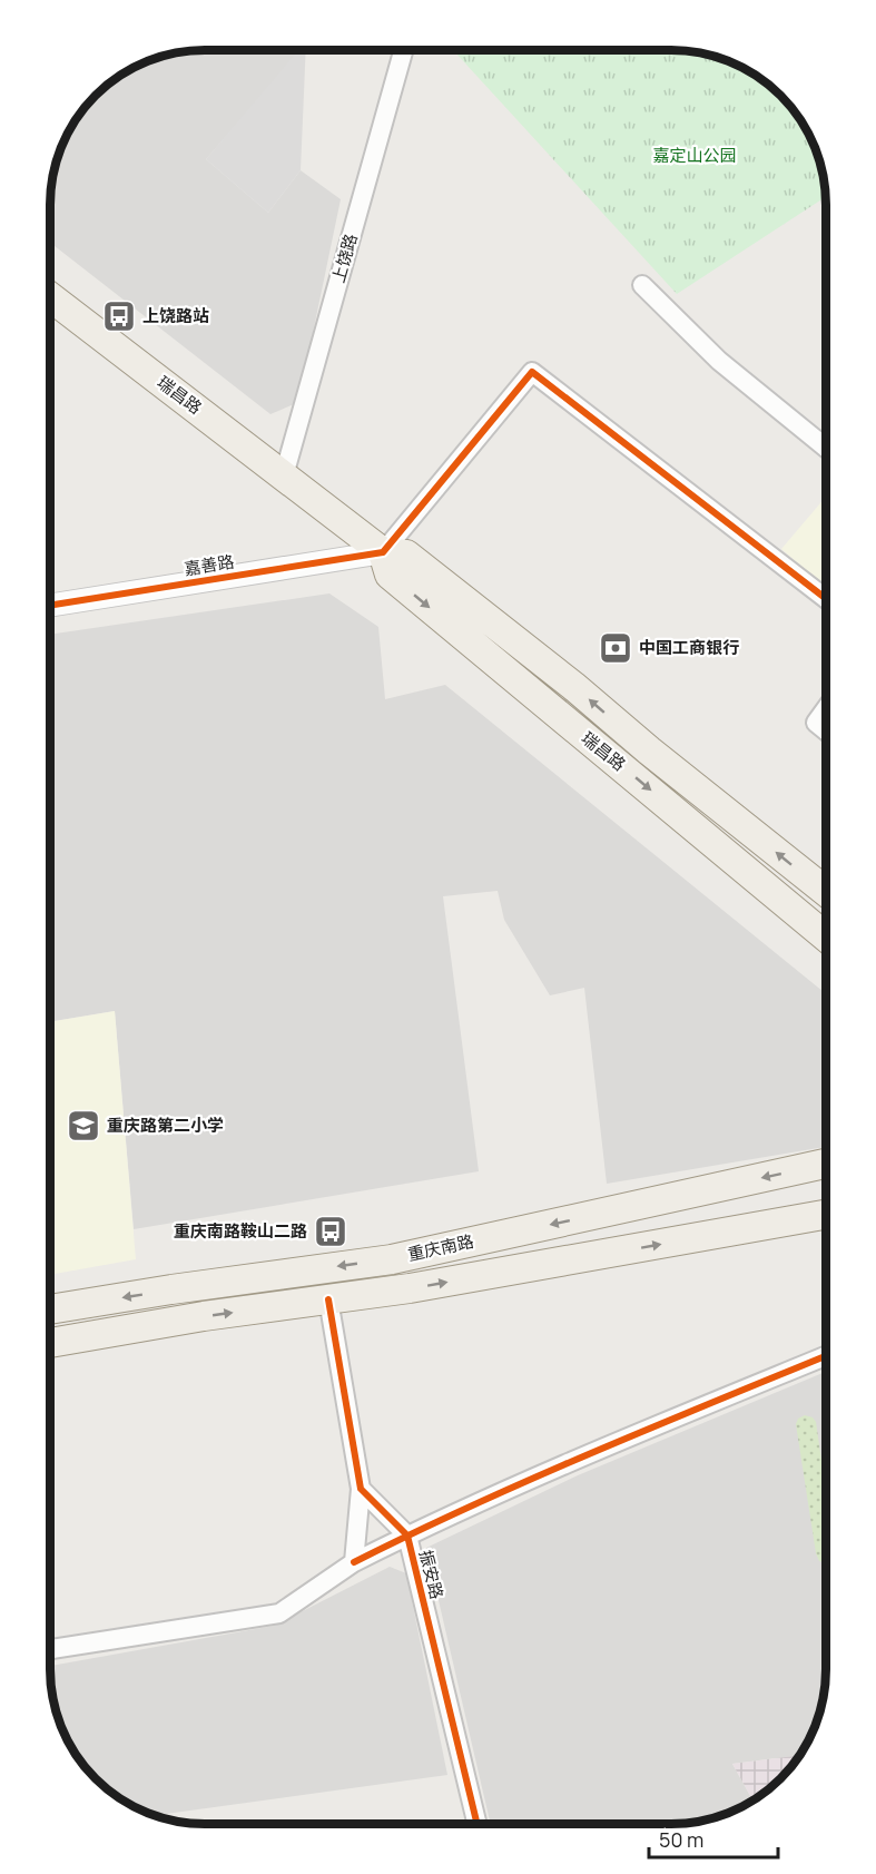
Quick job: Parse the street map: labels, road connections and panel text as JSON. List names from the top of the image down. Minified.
{"streets":{"main road":["瑞昌路","重庆南路"],"street":["上饶路","嘉善路","振安路"]},"crossings":[["上饶路","瑞昌路"],["瑞昌路","嘉善路"]],"parks":["嘉定山公园"],"places":{"bus stop":["上饶路站","重庆南路鞍山二路"],"bank":["中国工商银行"],"school or university":["重庆路第二小学"]},"scale_bar":"50 m"}
